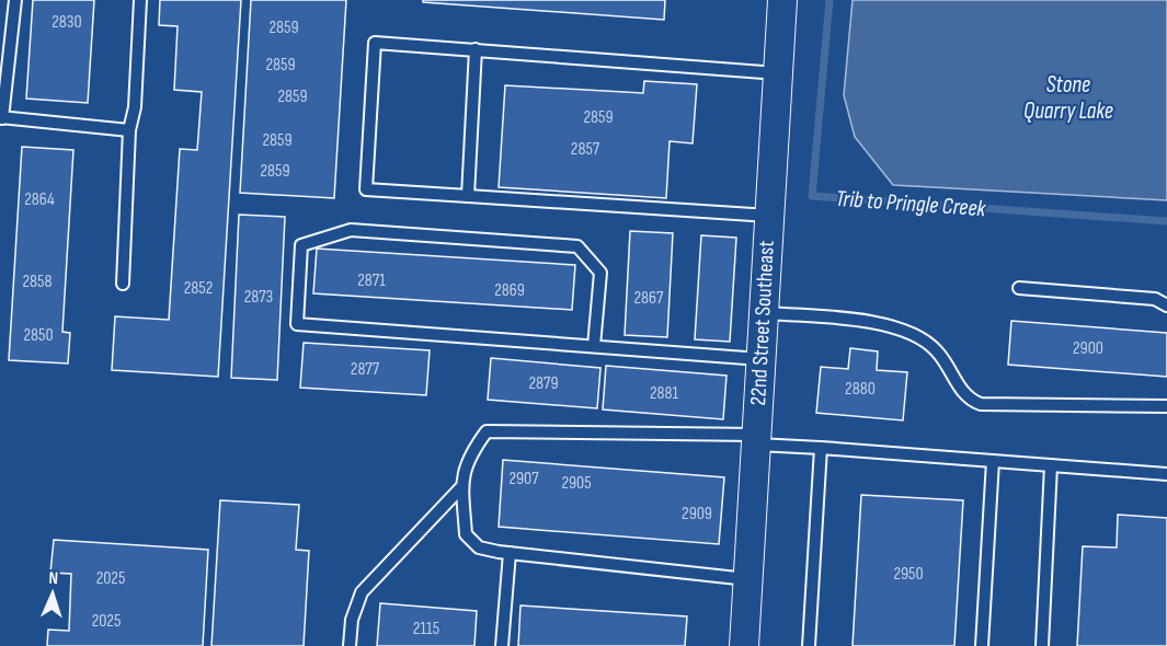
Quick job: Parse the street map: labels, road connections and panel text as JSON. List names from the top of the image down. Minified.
{"streets":{"street":["22nd Street Southeast"]},"water":["Stone Quarry Lake","Trib to Pringle Creek"],"house_numbers":["2830","2859","2859","2859","2859","2859","2857","2859","2864","2871","2858","2852","2869","2873","2867","2850","2900","2877","2879","2880","2881","2907","2905","2909","2950","2025","2025","2115"],"north":"top"}
